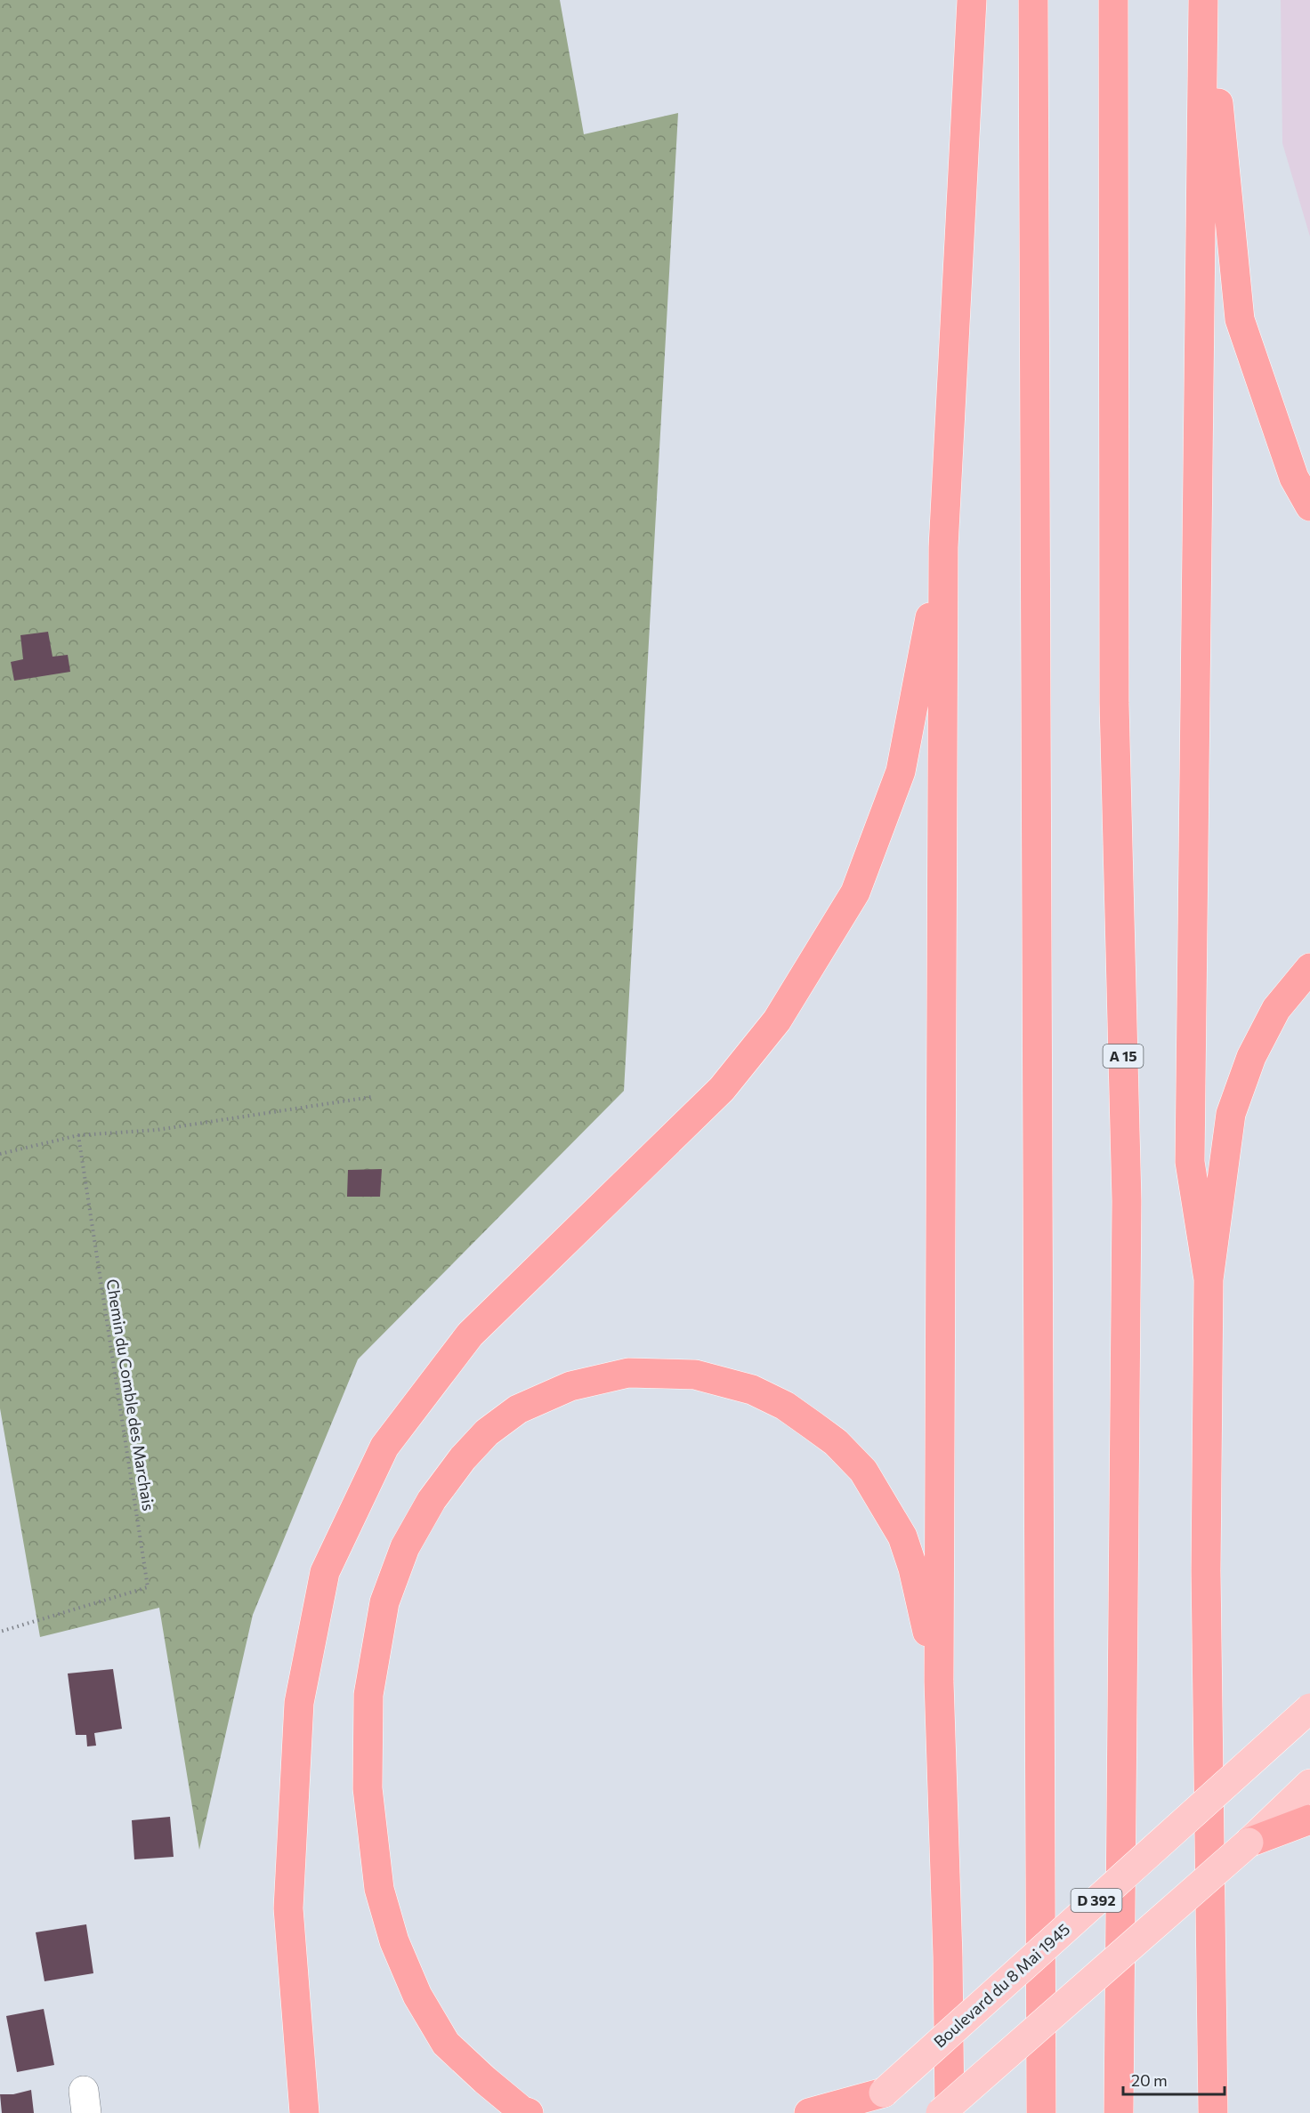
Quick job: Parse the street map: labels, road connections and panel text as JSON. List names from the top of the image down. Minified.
{"streets":{"highway":["A 15"],"main road":["D 392","Boulevard du 8 Mai 1945"],"path":["Chemin du Comble des Marchais"]},"scale_bar":"20 m"}
